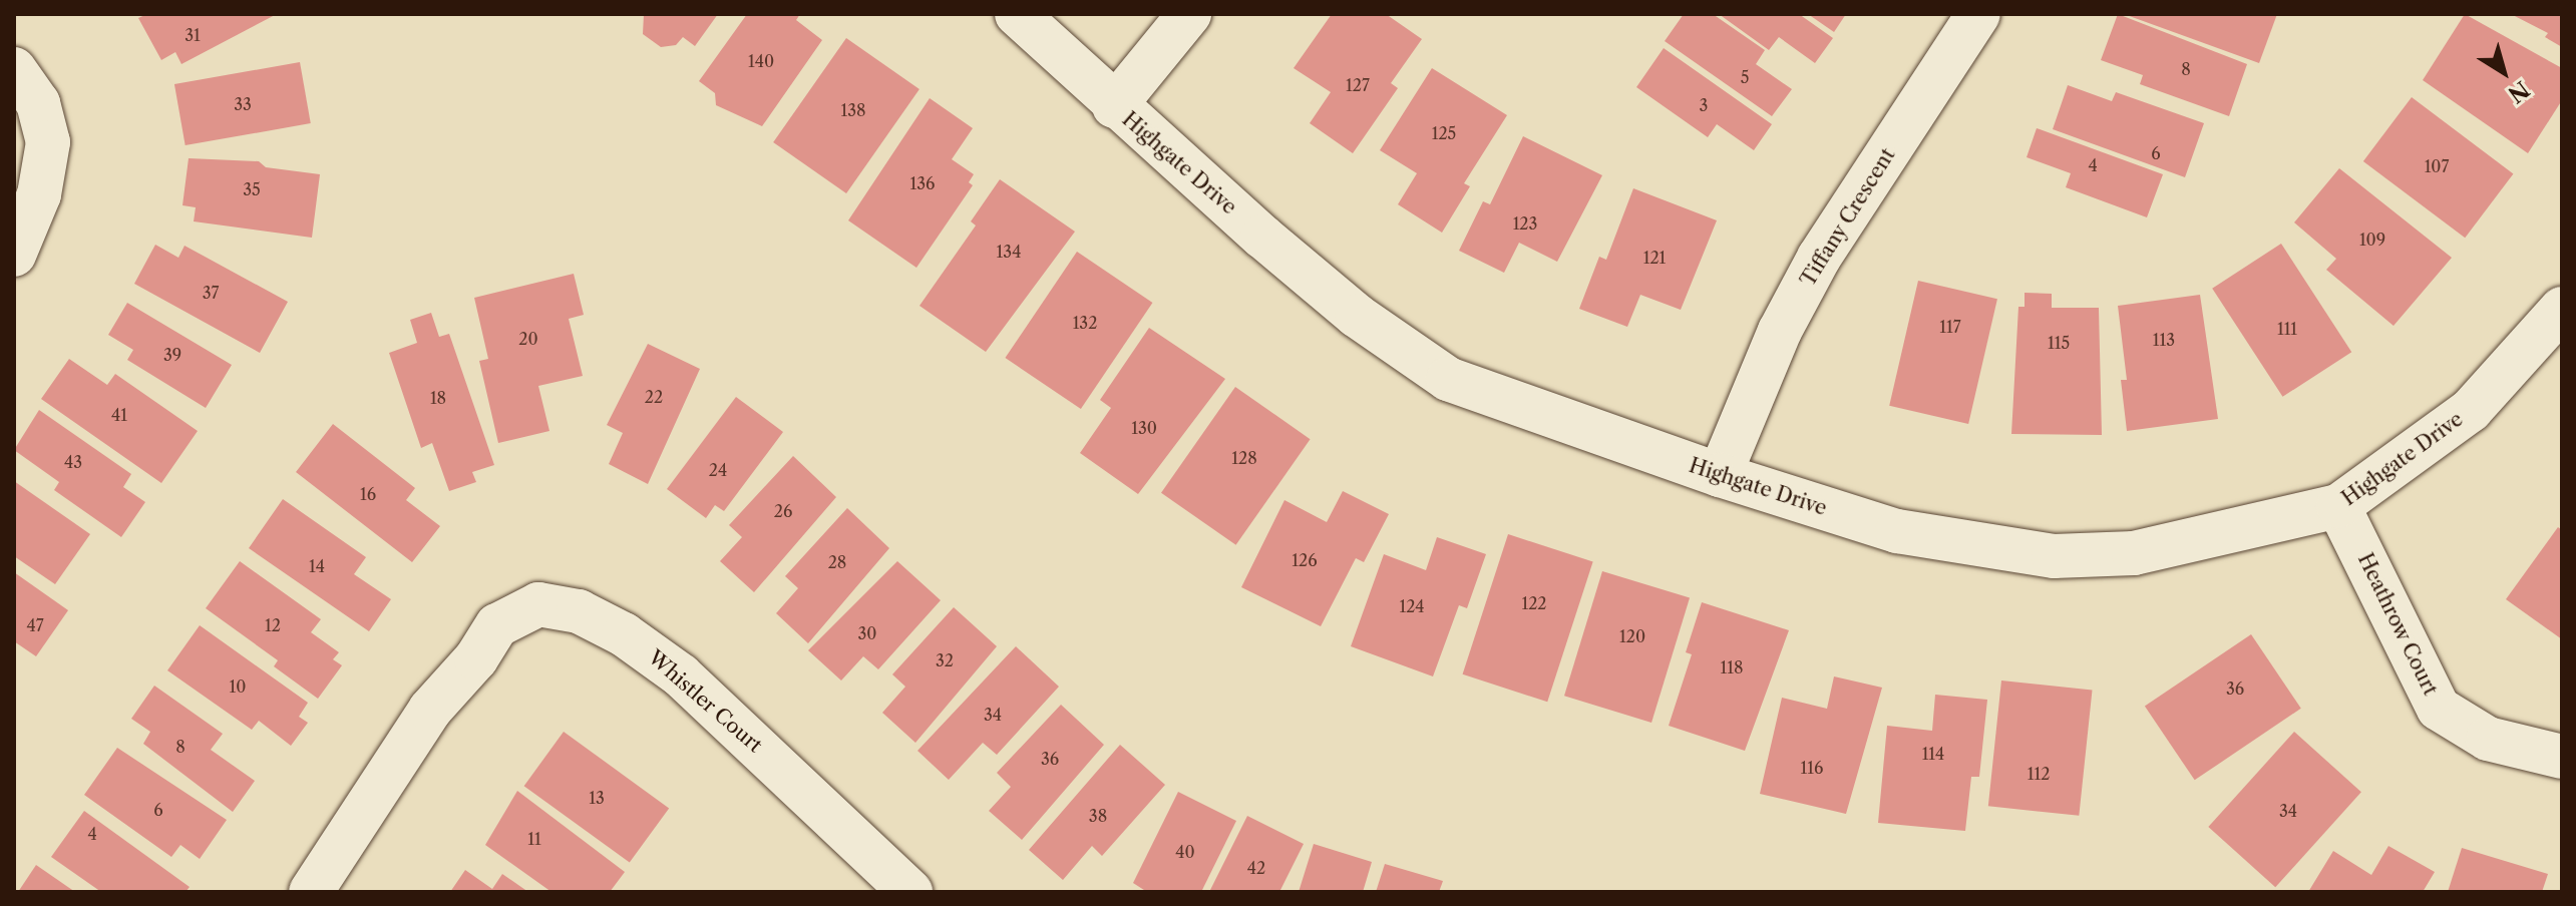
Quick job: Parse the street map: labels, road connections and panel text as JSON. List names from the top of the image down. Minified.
{"streets":{"street":["Highgate Drive","Tiffany Crescent","Heathrow Court","Whistler Court"]},"crossings":[["Highgate Drive","Tiffany Crescent"],["Highgate Drive","Heathrow Court"]],"house_numbers":["31","140","8","5","127","33","3","138","125","6","4","107","136","35","123","109","134","121","37","132","117","111","20","113","115","39","22","18","41","130","128","43","24","16","26","126","28","14","122","124","47","12","30","120","32","118","10","36","34","8","114","36","116","112","13","6","34","38","4","11","40","42"],"north":"bottom right"}
